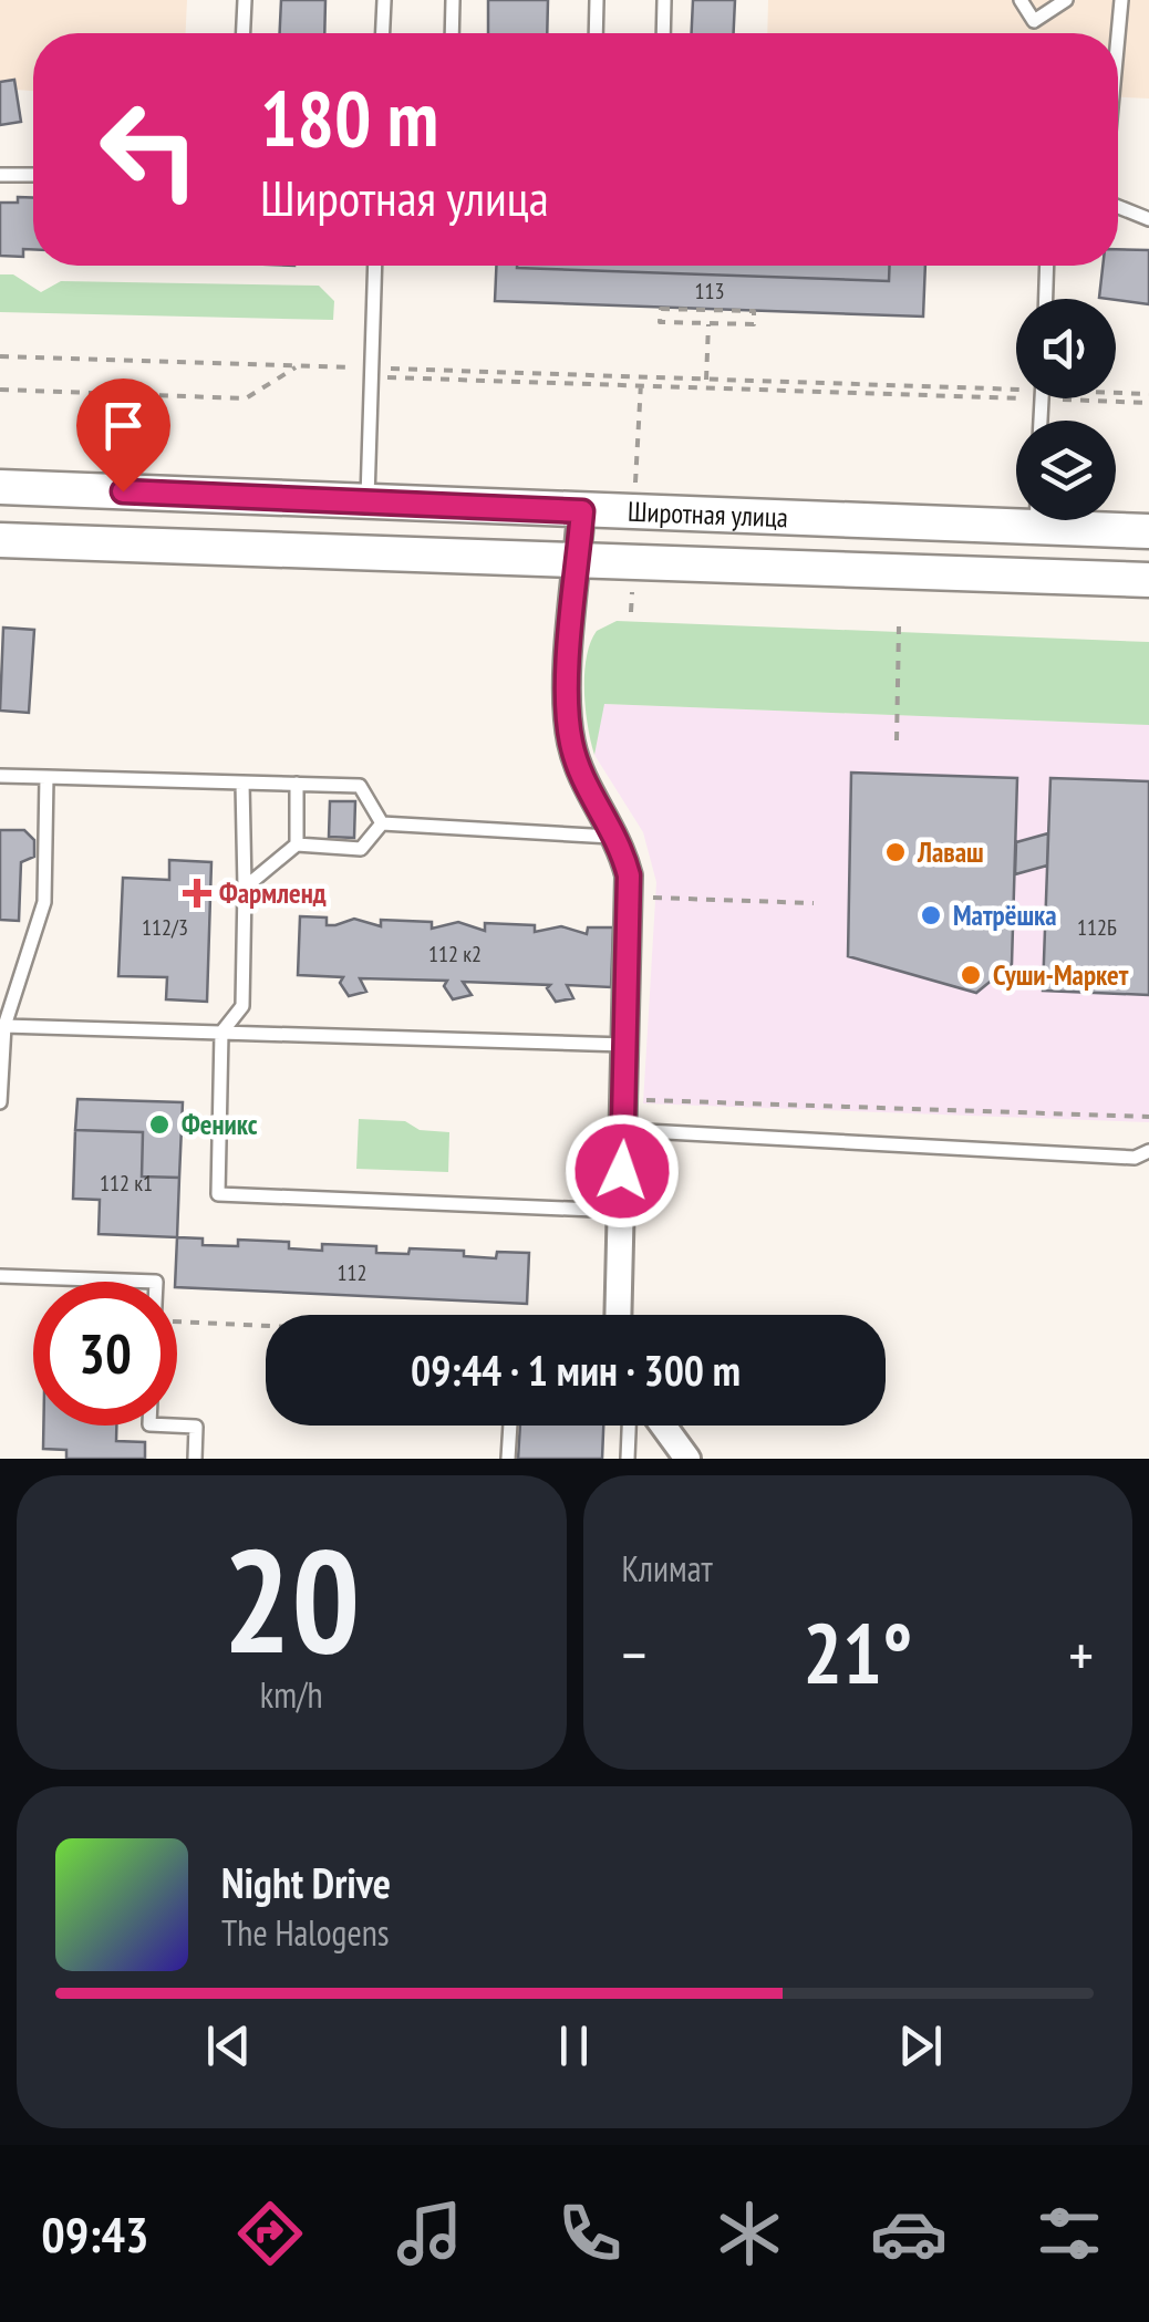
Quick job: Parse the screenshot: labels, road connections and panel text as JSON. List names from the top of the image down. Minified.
{"streets":{"main road":["Широтная улица"]},"places":{"other":["Лаваш","Матрёшка","Суши-Маркет","Феникс"],"health":["Фармленд"]},"house_numbers":["113","112/3","112Б","112 к2","112 к1","112"],"page":{"turn":["180 m","Широтная улица"],"limit":"30","trip":"09:44 · 1 мин · 300 m","tile":[["20","km/h"],"Климат"],"heat":["−","21°","+"],"song":["Night Drive","The Halogens"],"tabs":"09:43"}}
